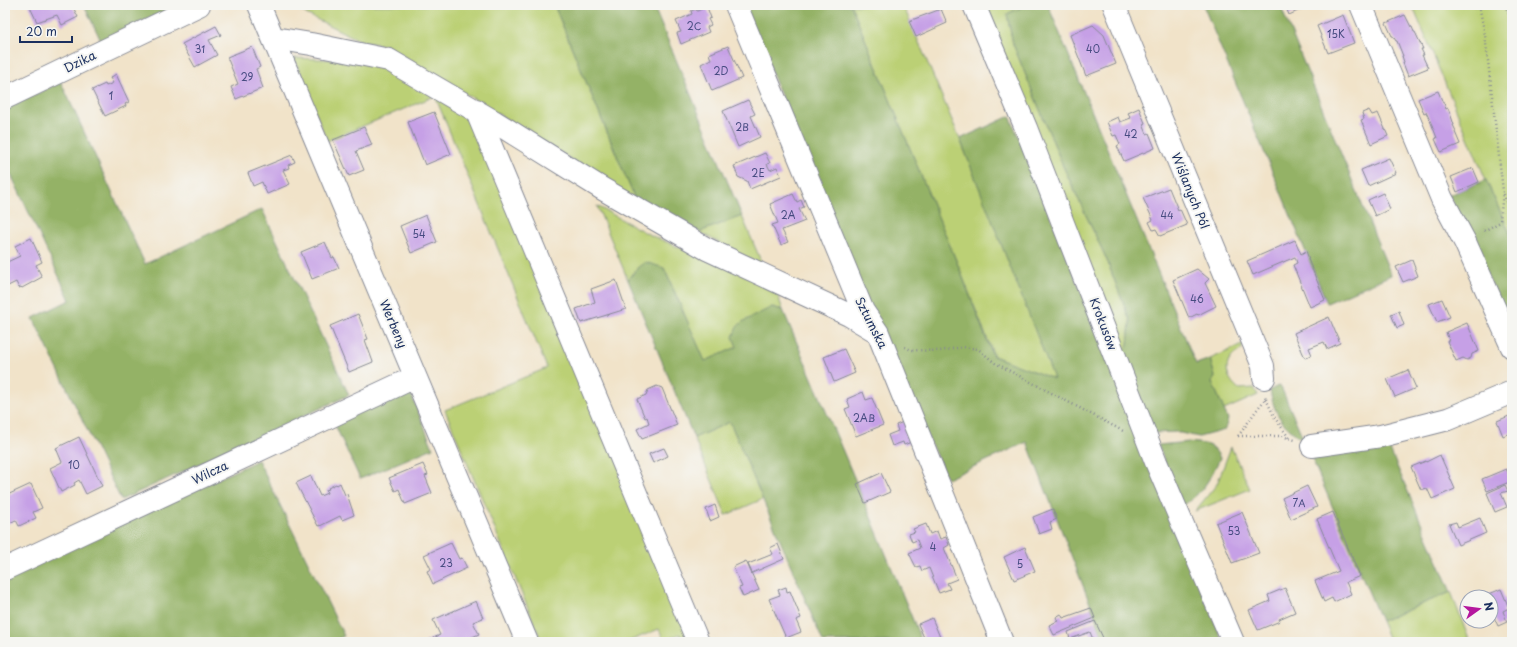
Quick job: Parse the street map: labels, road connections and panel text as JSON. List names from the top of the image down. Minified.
{"streets":{"street":["Dzika","Wiślanych Pól","Sztumska","Werbeny","Krokusów","Wilcza"]},"crossings":[["Werbeny","Wilcza"]],"house_numbers":["2C","15K","31","40","2D","29","1","2B","42","2E","2A","44","54","46","2AB","10","7A","53","4","23","5"],"scale_bar":"20 m","north":"right"}
